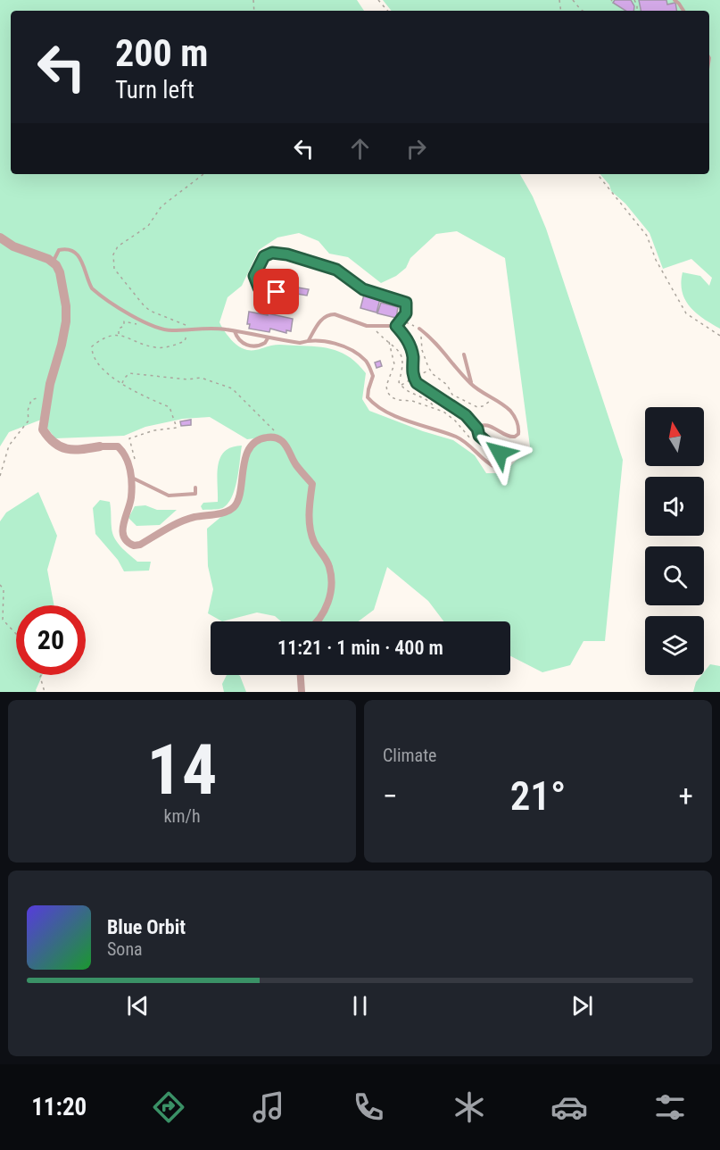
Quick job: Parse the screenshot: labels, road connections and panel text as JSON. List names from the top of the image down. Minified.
{"north":"top","page":{"turn":["200 m","Turn left"],"limit":"20","trip":"11:21 · 1 min · 400 m","tile":[["14","km/h"],"Climate"],"heat":["−","21°","+"],"song":["Blue Orbit","Sona"],"tabs":"11:20"}}
